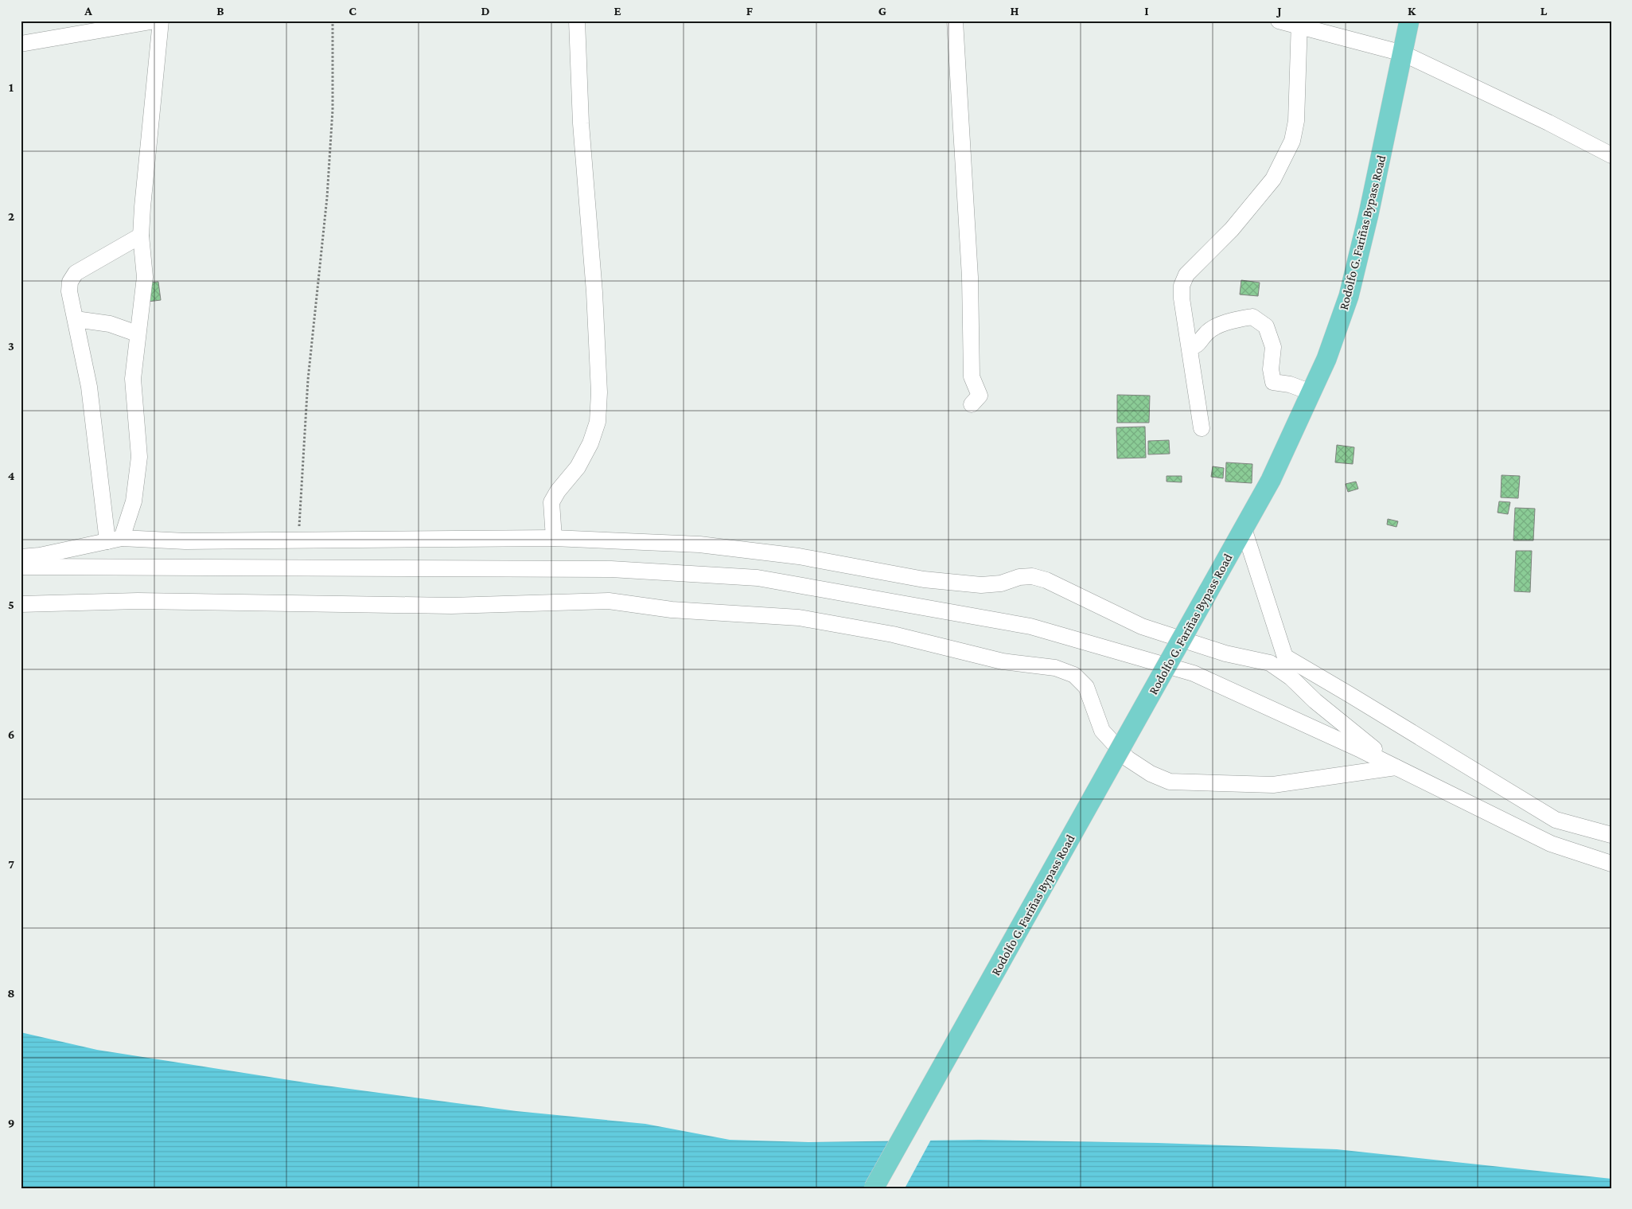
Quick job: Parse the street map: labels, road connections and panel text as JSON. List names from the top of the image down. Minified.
{"streets":{"main road":["Rodolfo G. Fariñas Bypass Road"]},"grid":{"columns":["A","B","C","D","E","F","G","H","I","J","K","L"],"rows":["1","2","3","4","5","6","7","8","9"]}}
